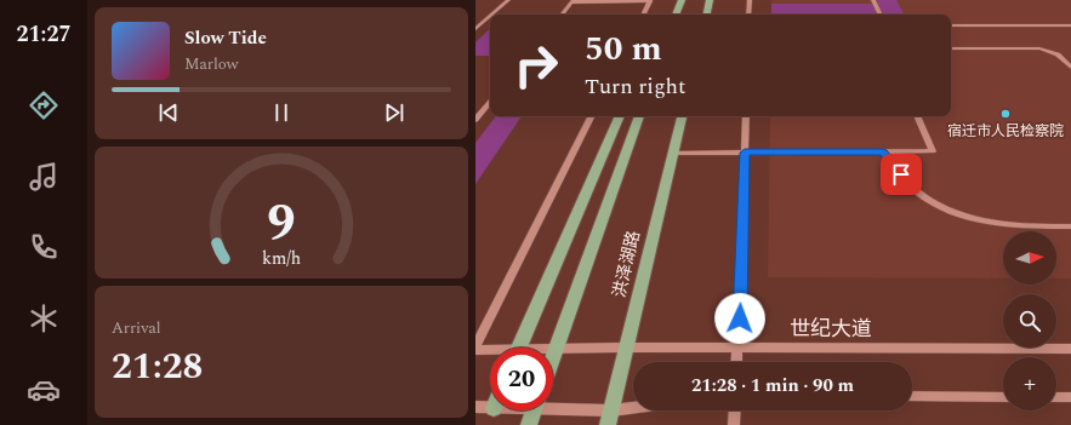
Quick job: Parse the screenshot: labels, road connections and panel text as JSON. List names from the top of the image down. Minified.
{"streets":{"main road":["洪泽湖路"],"street":["世纪大道"]},"crossings":[["洪泽湖路","世纪大道"]],"places":["宿迁市人民检察院"],"north":"right","page":{"tabs":"21:27","turn":["50 m","Turn right"],"song":["Slow Tide","Marlow"],"map_buttons":"+","tile":["Arrival","21:28"],"limit":"20","trip":"21:28 · 1 min · 90 m","gauge":["9","km/h"]}}
